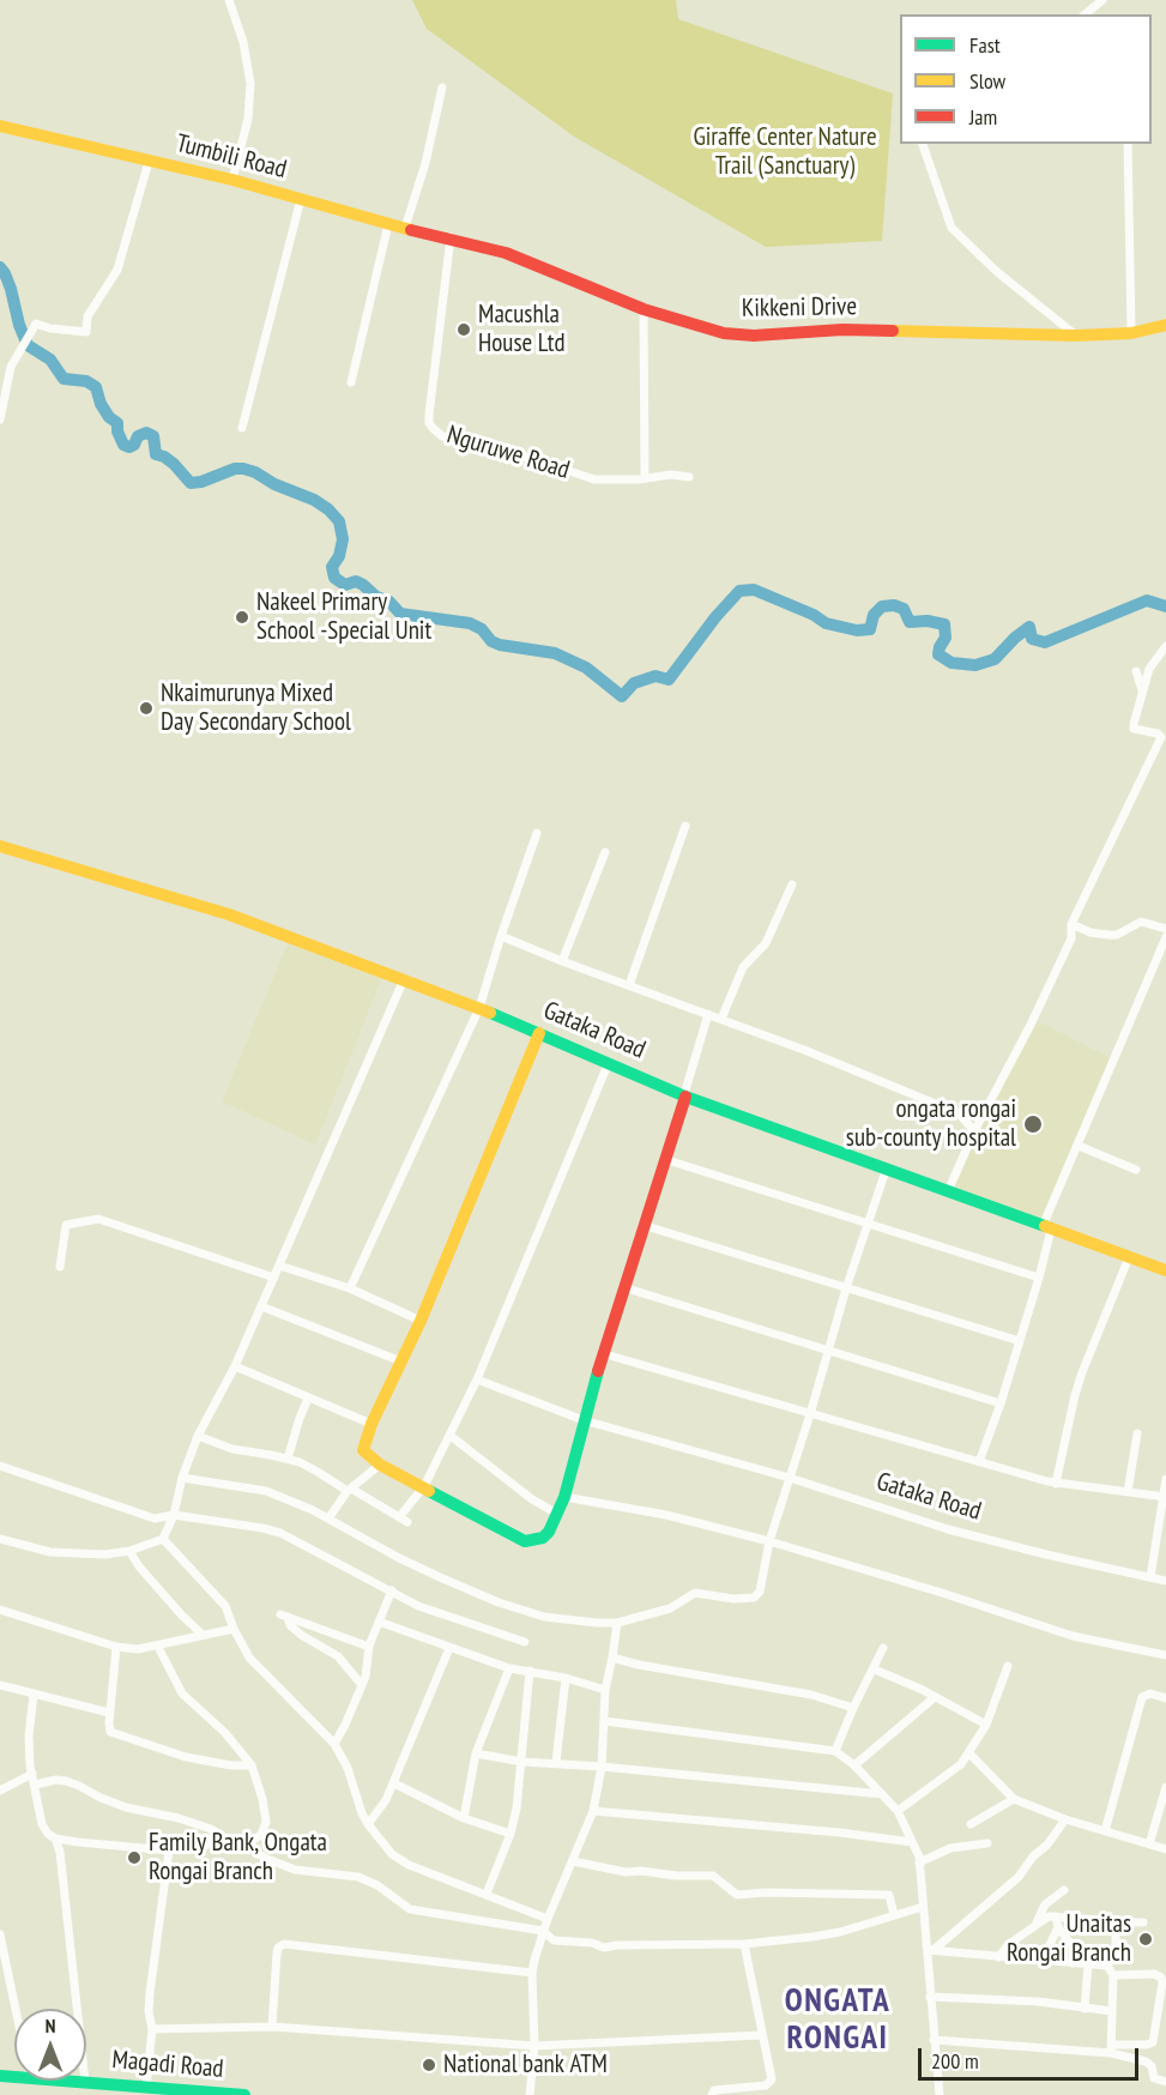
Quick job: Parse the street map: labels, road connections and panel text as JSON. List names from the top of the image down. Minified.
{"streets":{"main road":["Tumbili Road","Kikkeni Drive","Gataka Road","Magadi Road"],"street":["Nguruwe Road"]},"crossings":[["Tumbili Road","Kikkeni Drive"],["Tumbili Road","Nguruwe Road"],["Kikkeni Drive","Nguruwe Road"]],"districts":["ONGATA RONGAI"],"parks":["Giraffe Center Nature Trail (Sanctuary)"],"places":["Macushla House Ltd","Nakeel Primary School -Special Unit","Nkaimurunya Mixed Day Secondary School","ongata rongai sub-county hospital","Family Bank, Ongata Rongai Branch","Unaitas Rongai Branch","National bank ATM"],"legend":["Fast","Slow","Jam"],"scale_bar":"200 m","north":"top"}
